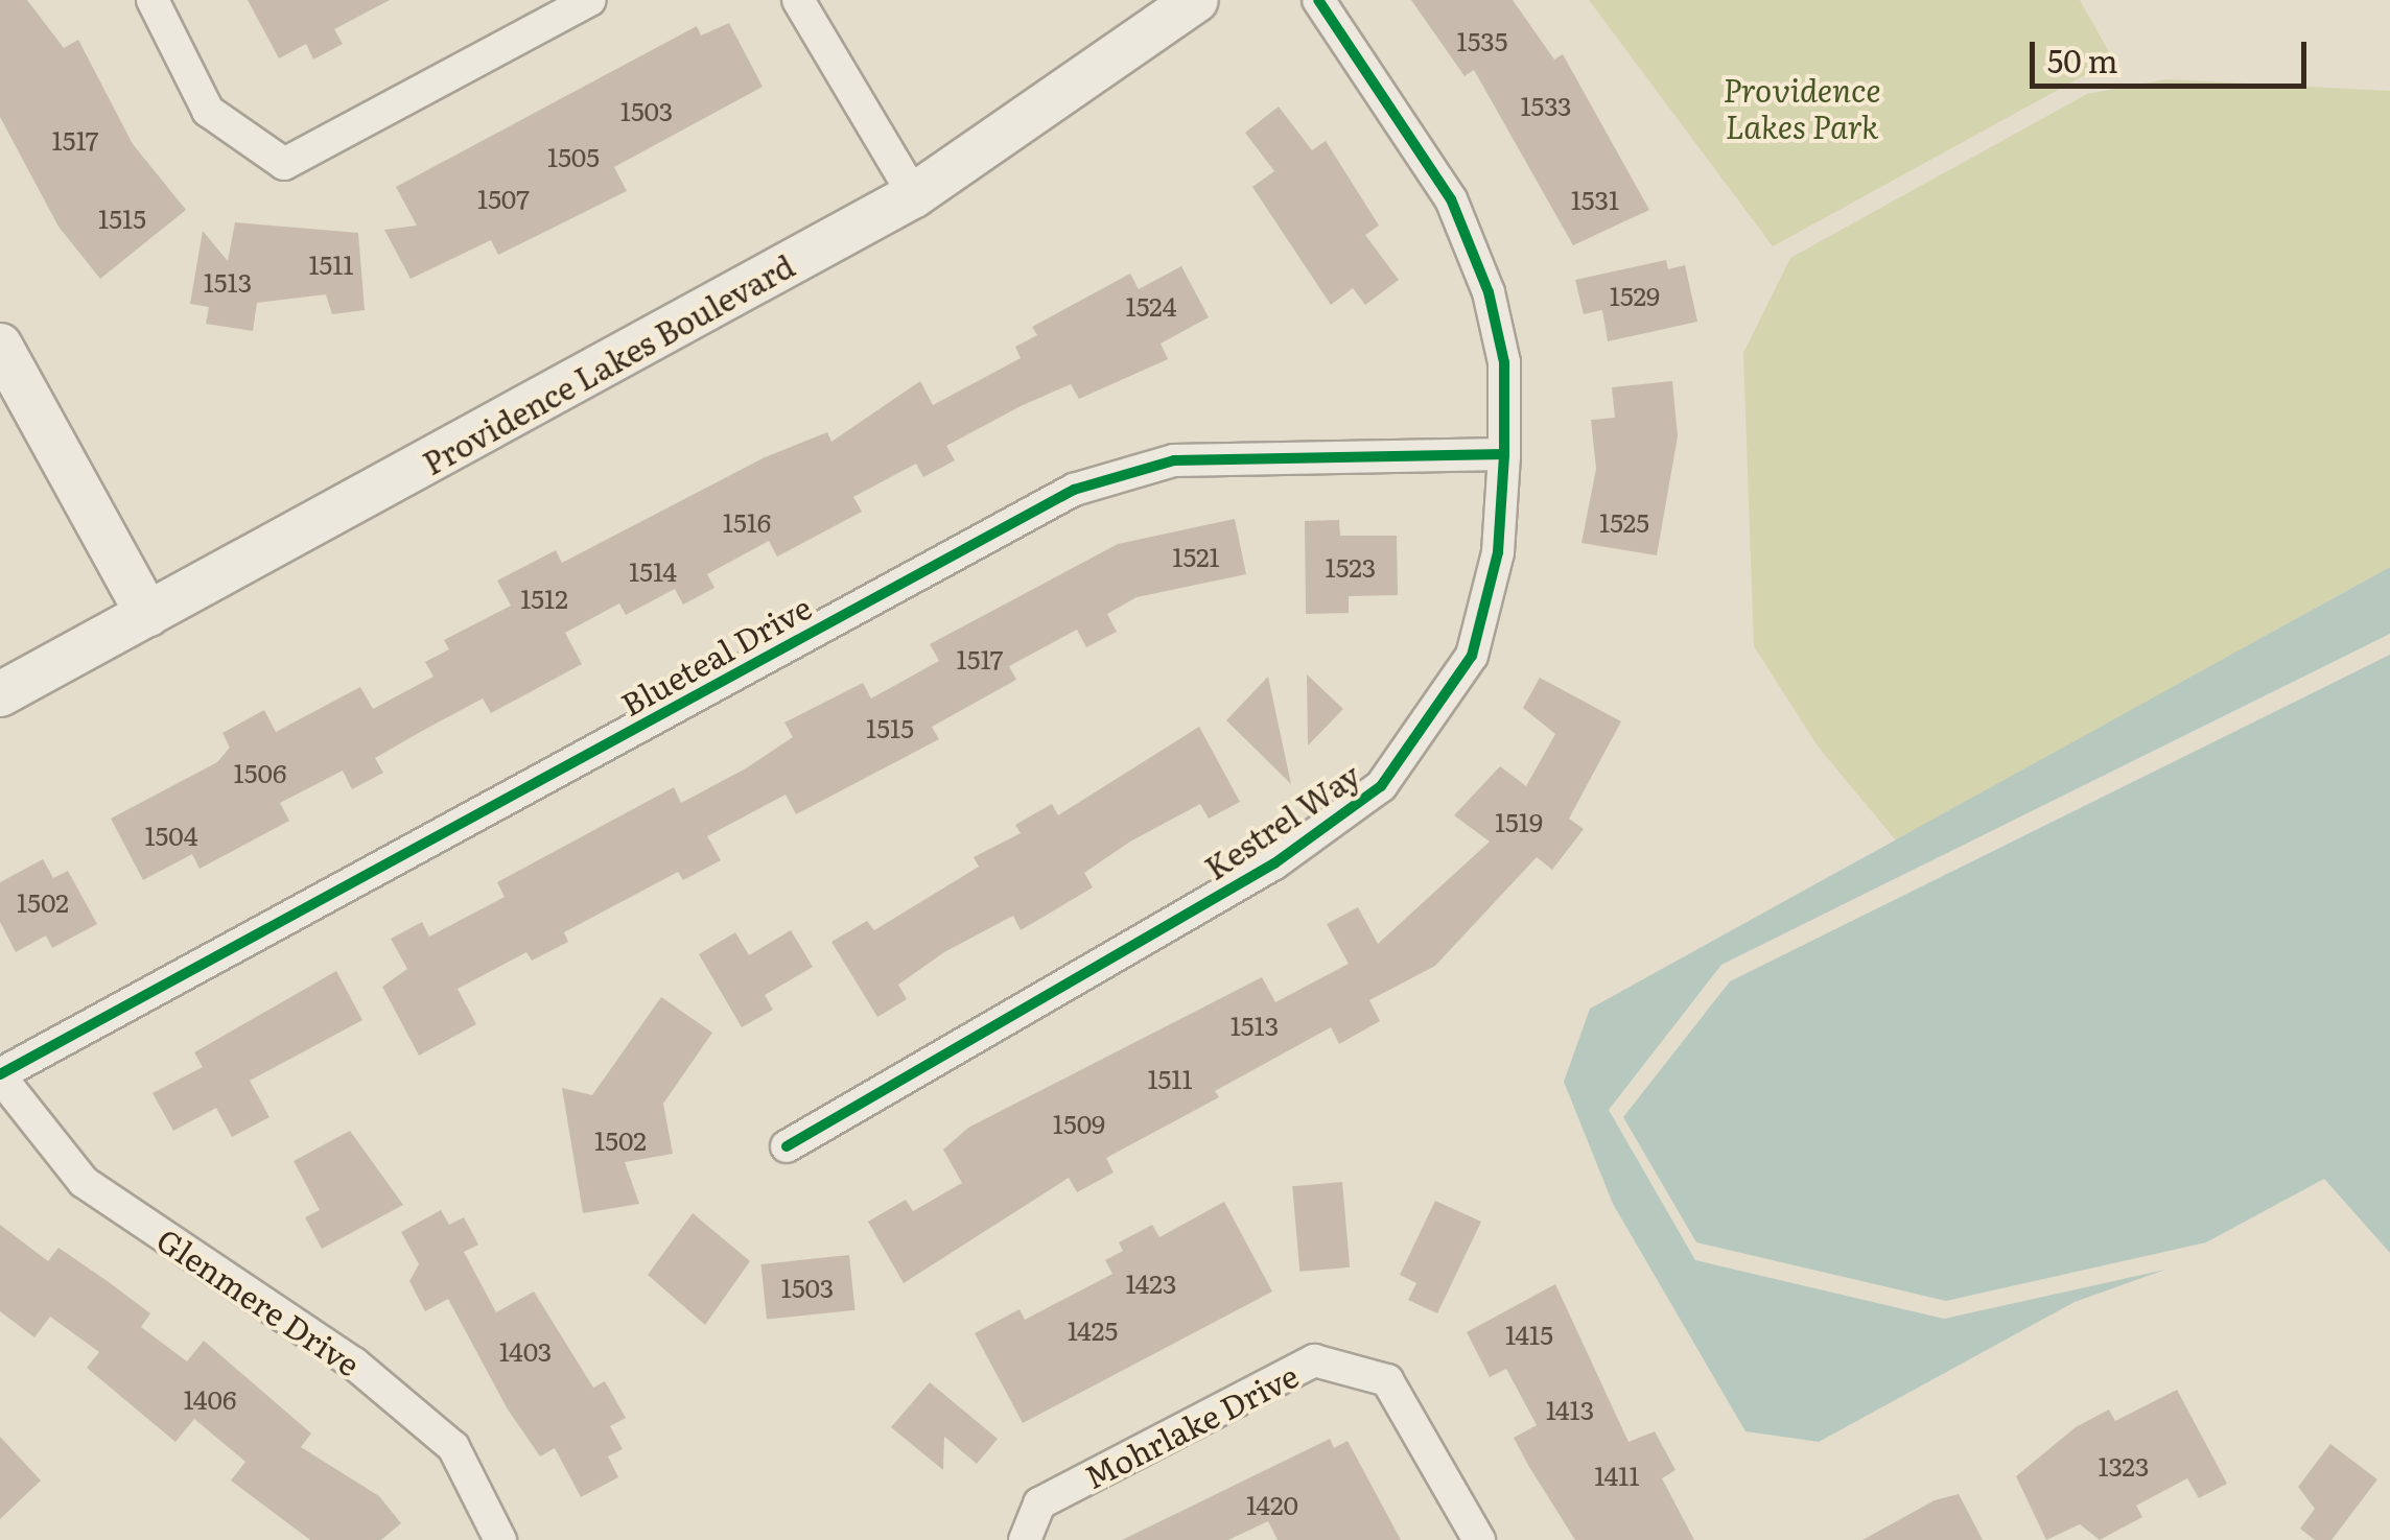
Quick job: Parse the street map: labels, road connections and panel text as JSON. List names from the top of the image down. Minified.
{"streets":{"street":["Providence Lakes Boulevard","Blueteal Drive","Kestrel Way","Glenmere Drive","Mohrlake Drive"]},"crossings":[["Blueteal Drive","Kestrel Way"],["Blueteal Drive","Glenmere Drive"]],"parks":["Providence Lakes Park"],"house_numbers":["1535","1533","1503","1517","1505","1507","1531","1515","1511","1513","1529","1524","1516","1525","1521","1523","1514","1512","1517","1515","1506","1519","1504","1502","1513","1511","1509","1502","1423","1503","1425","1415","1403","1406","1413","1323","1411","1420"],"scale_bar":"50 m"}
